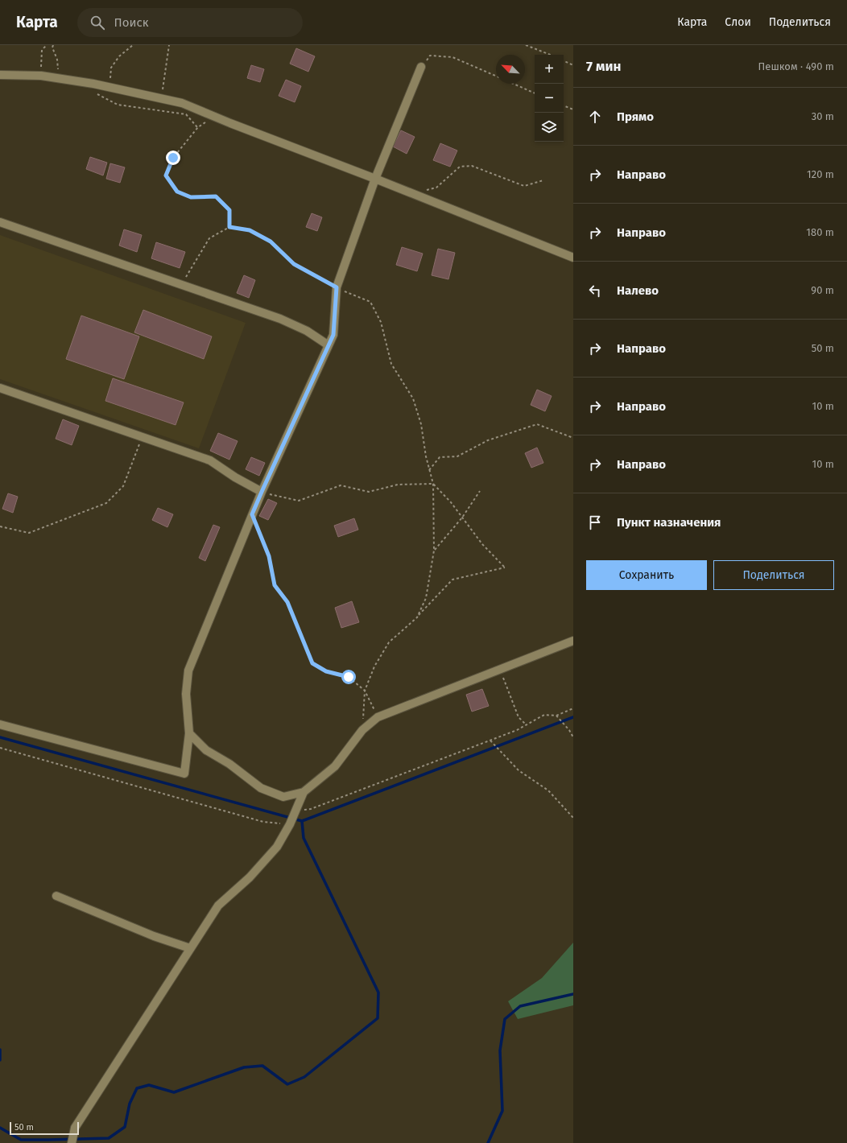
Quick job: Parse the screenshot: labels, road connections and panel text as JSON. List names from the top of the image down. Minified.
{"scale_bar":"50 m","north":"top left","page":{"header":"Карта","search":"Поиск","nav":["Карта","Слои","Поделиться"],"heading":["7 мин","Пешком · 490 m"],"map_buttons":["+","−"],"list":[["Прямо","30 m"],["Направо","120 m"],["Направо","180 m"],["Налево","90 m"],["Направо","50 m"],["Направо","10 m"],["Направо","10 m"],"Пункт назначения"],"buttons":["Сохранить","Поделиться"],"scale":"50 m"}}
